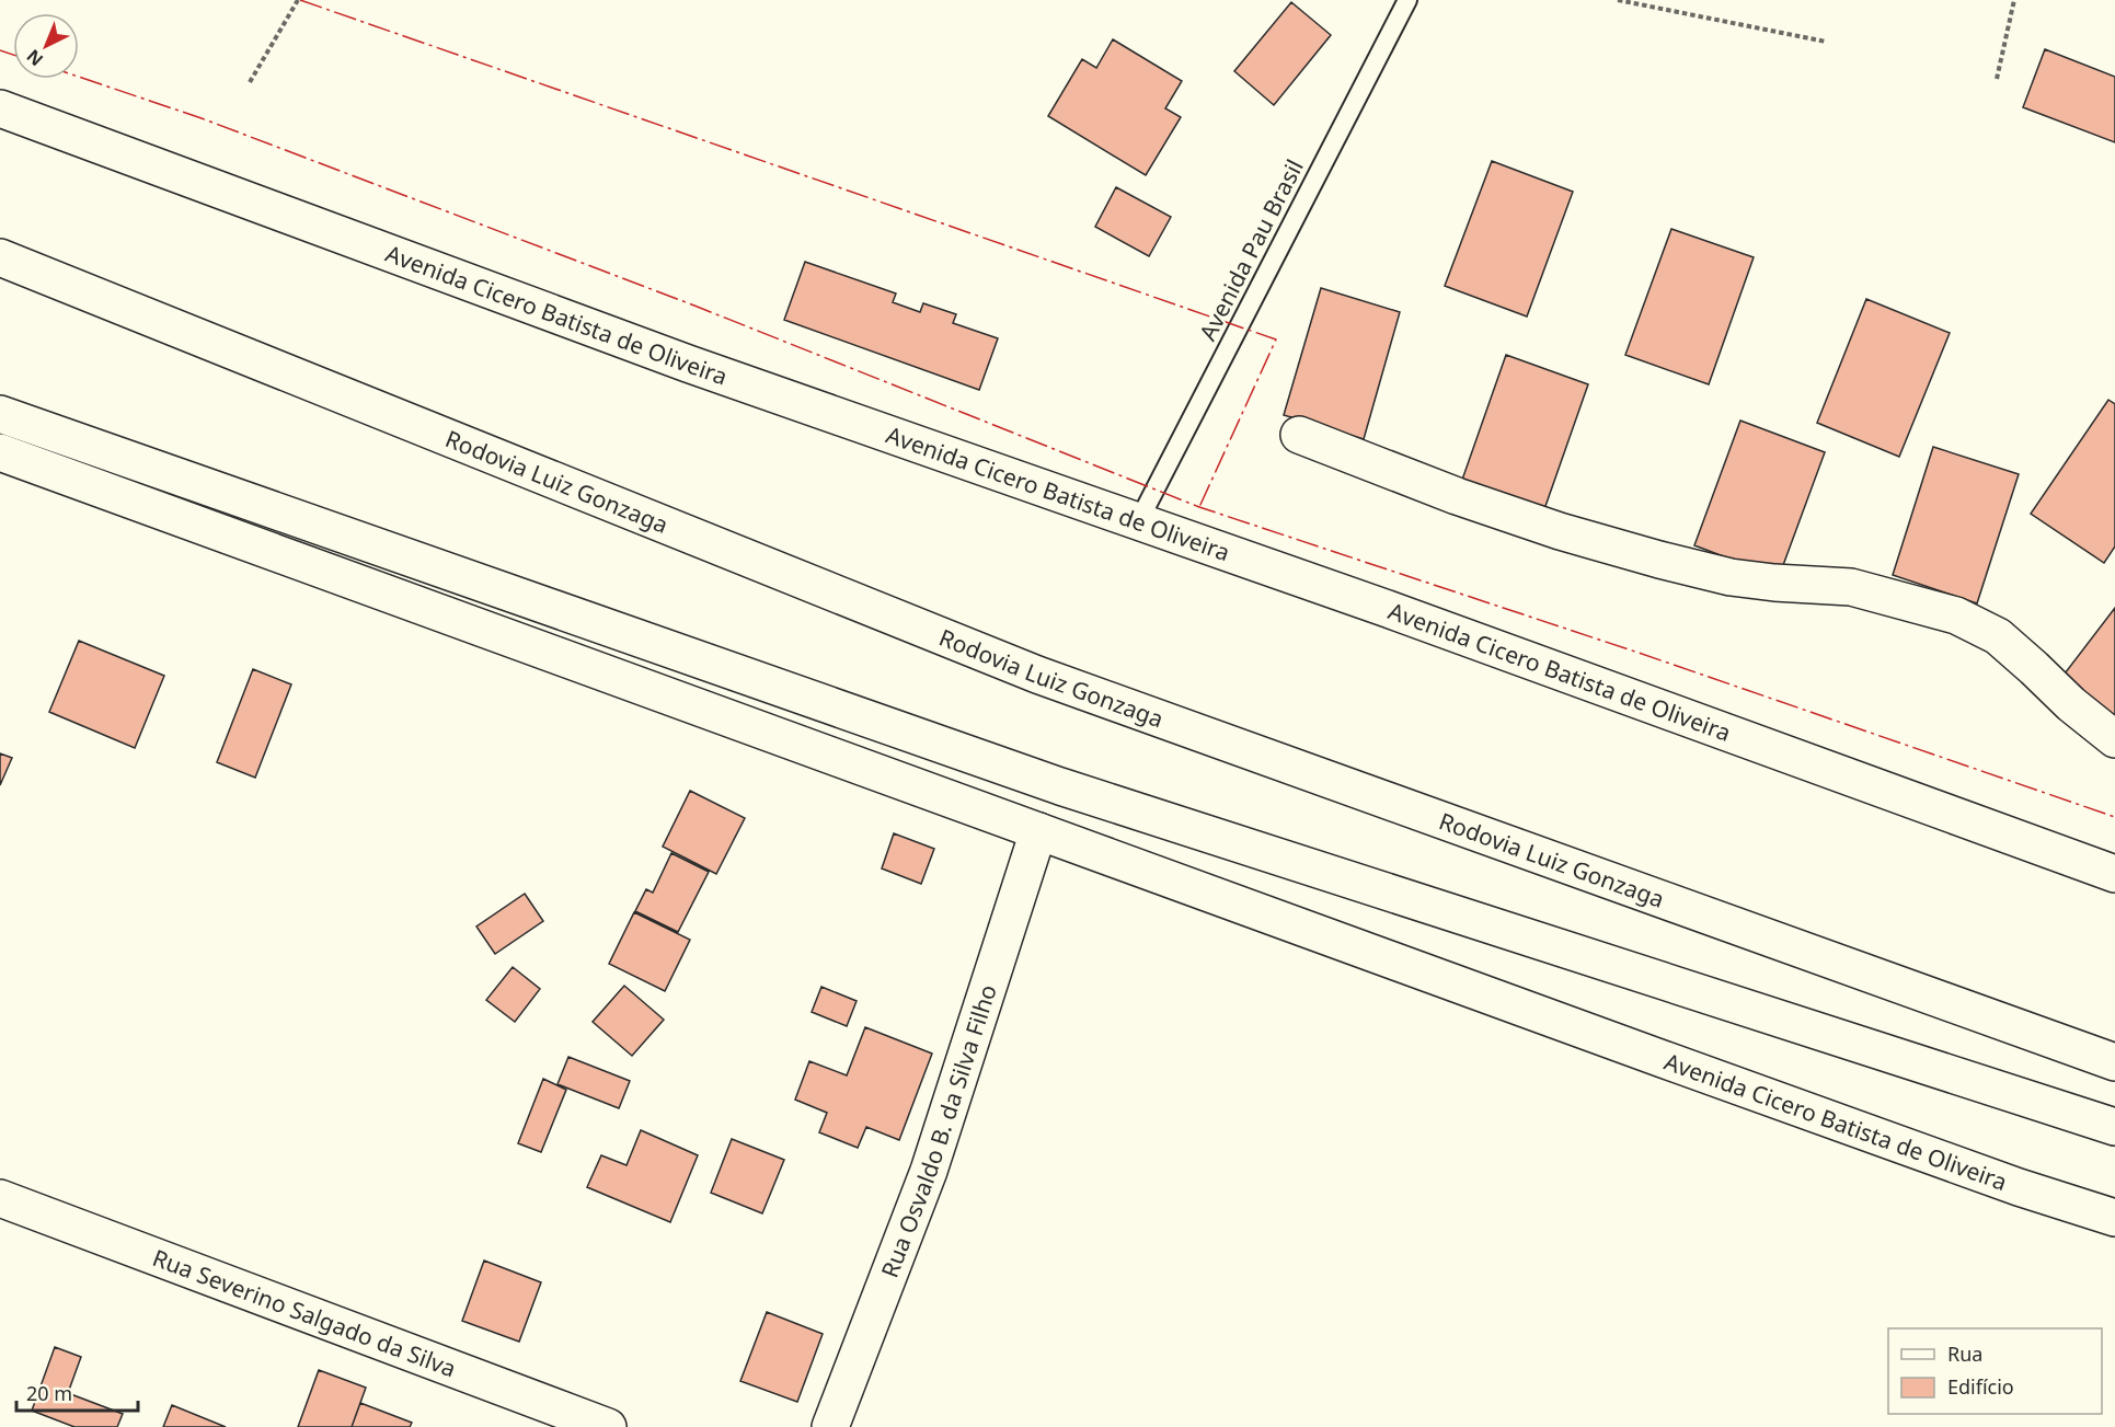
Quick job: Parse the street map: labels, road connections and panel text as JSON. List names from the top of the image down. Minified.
{"streets":{"main road":["Avenida Cicero Batista de Oliveira","Rodovia Luiz Gonzaga","Rua Osvaldo B. da Silva Filho","Rua Severino Salgado da Silva"],"lane":["Avenida Pau Brasil"]},"crossings":[["Avenida Pau Brasil","Avenida Cicero Batista de Oliveira"],["Avenida Cicero Batista de Oliveira","Rua Osvaldo B. da Silva Filho"]],"legend":["Rua","Edifício"],"scale_bar":"20 m","north":"bottom left"}
